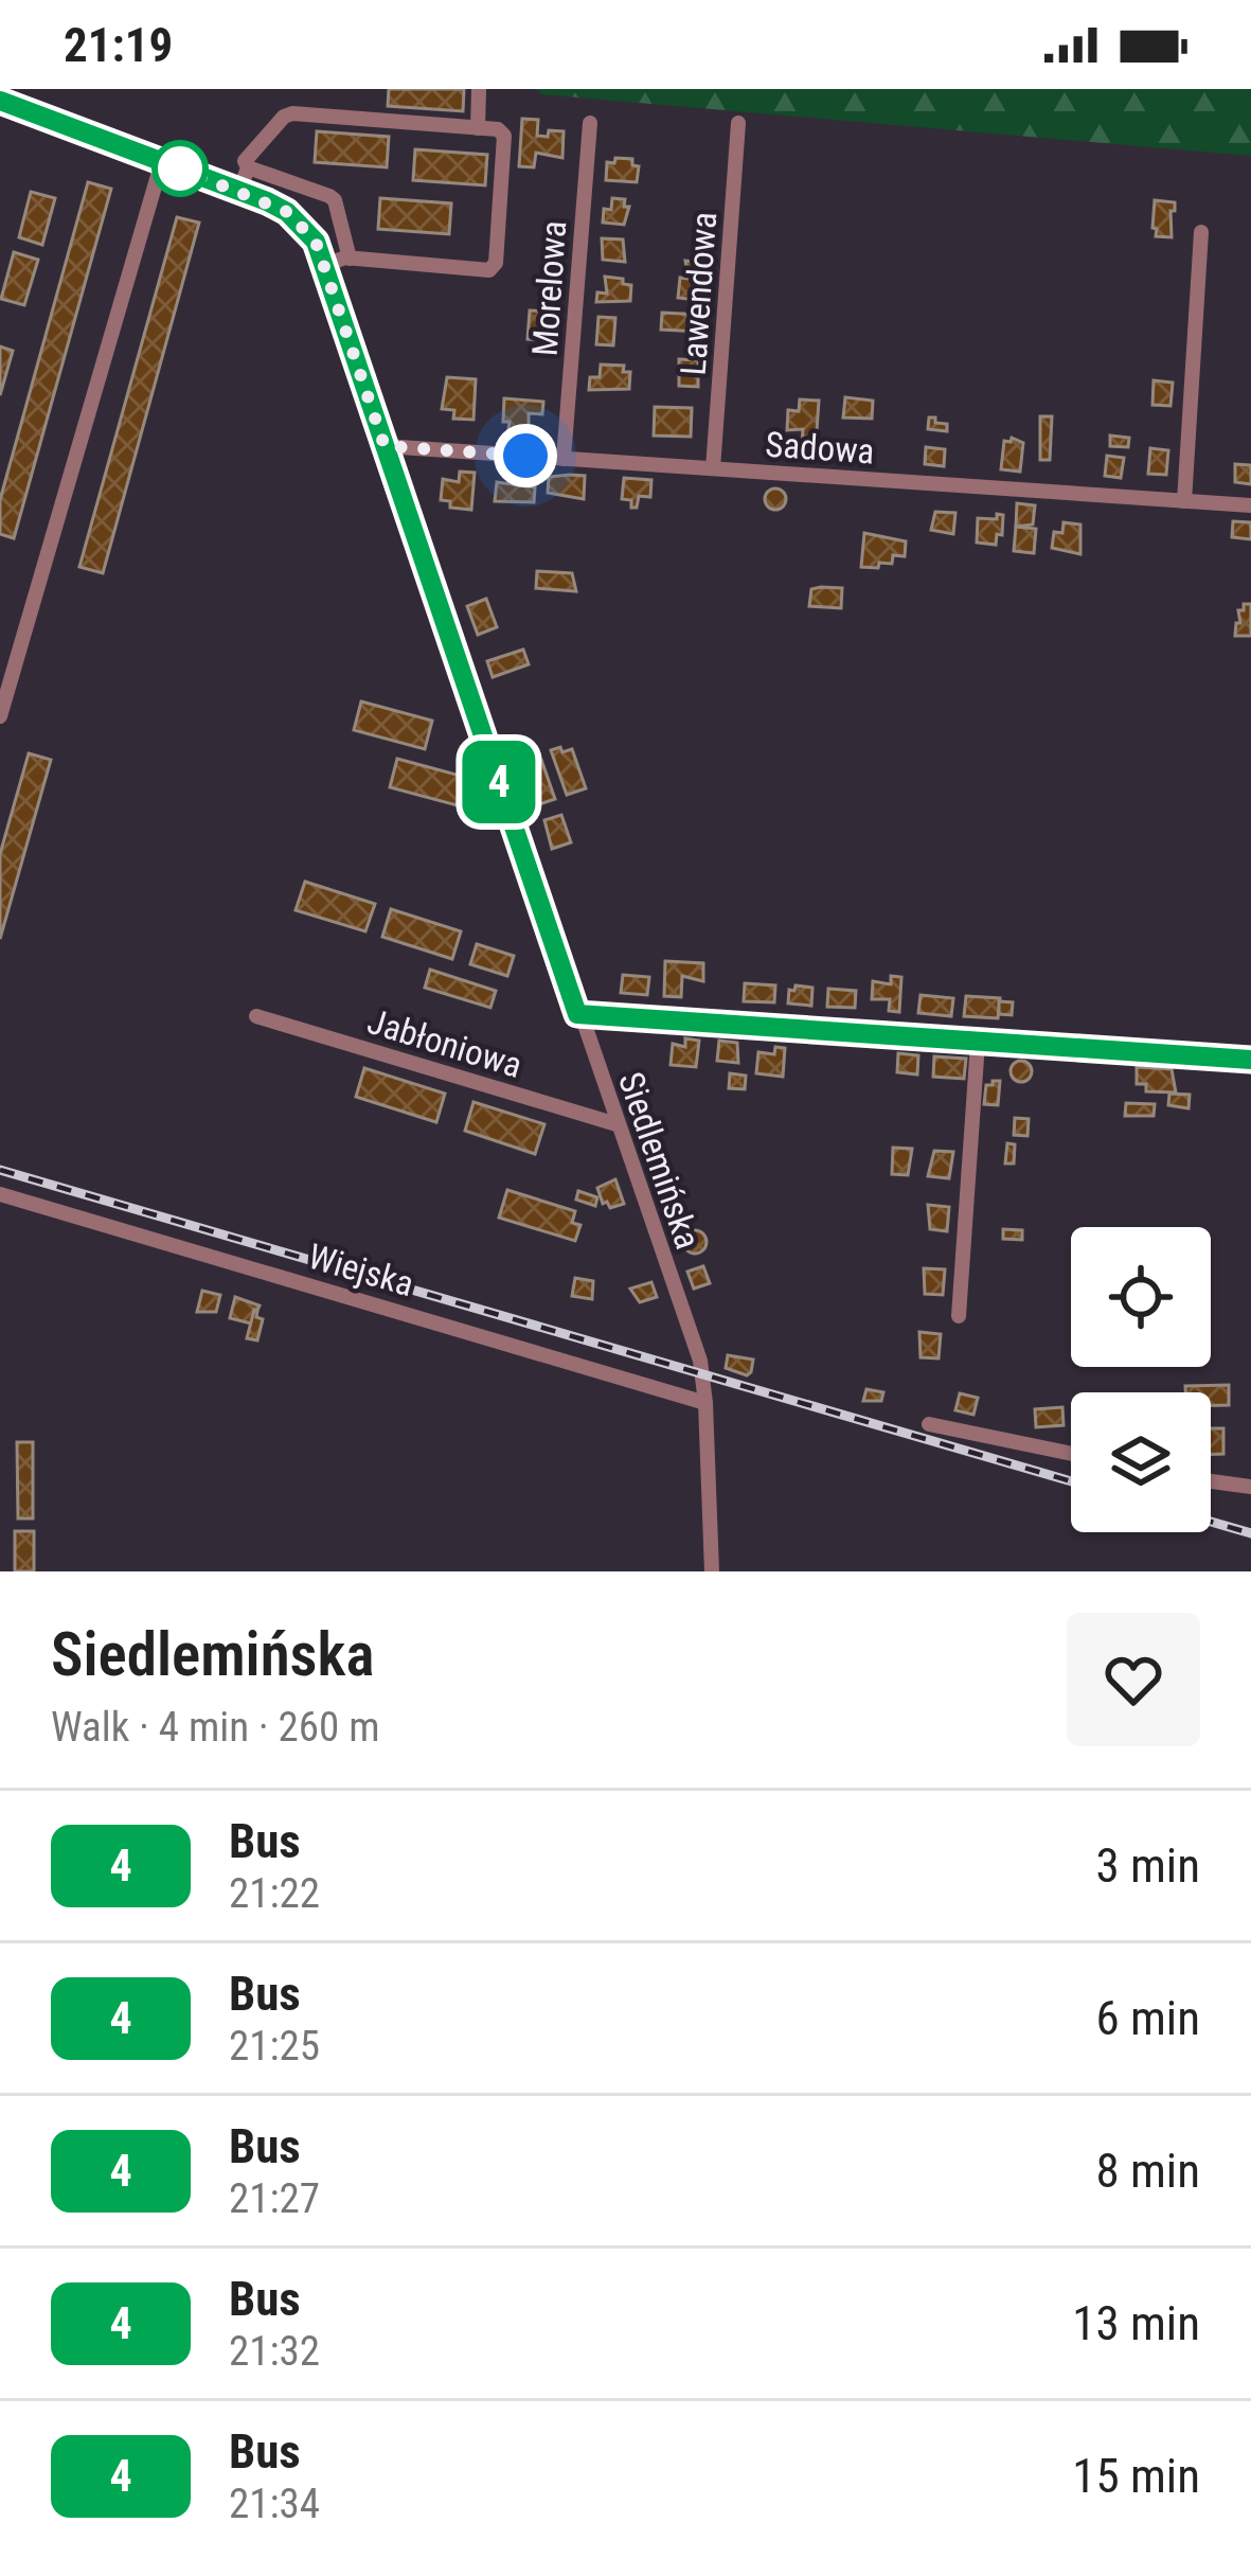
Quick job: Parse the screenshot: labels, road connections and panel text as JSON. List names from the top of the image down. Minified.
{"streets":{"street":["Morelowa","Lawendowa","Sadowa","Jabłoniowa","Siedlemińska","Wiejska"]},"crossings":[["Morelowa","Sadowa"],["Lawendowa","Sadowa"],["Sadowa","Siedlemińska"],["Jabłoniowa","Siedlemińska"],["Siedlemińska","Wiejska"]],"lines":["bus line 4"],"page":{"status":"21:19","on_map":"4","heading":["Siedlemińska","Walk · 4 min · 260 m"],"list":[{"mark":"4","name":"Bus","note":"21:22","value":"3 min"},{"mark":"4","name":"Bus","note":"21:25","value":"6 min"},{"mark":"4","name":"Bus","note":"21:27","value":"8 min"},{"mark":"4","name":"Bus","note":"21:32","value":"13 min"},{"mark":"4","name":"Bus","note":"21:34","value":"15 min"}]}}
